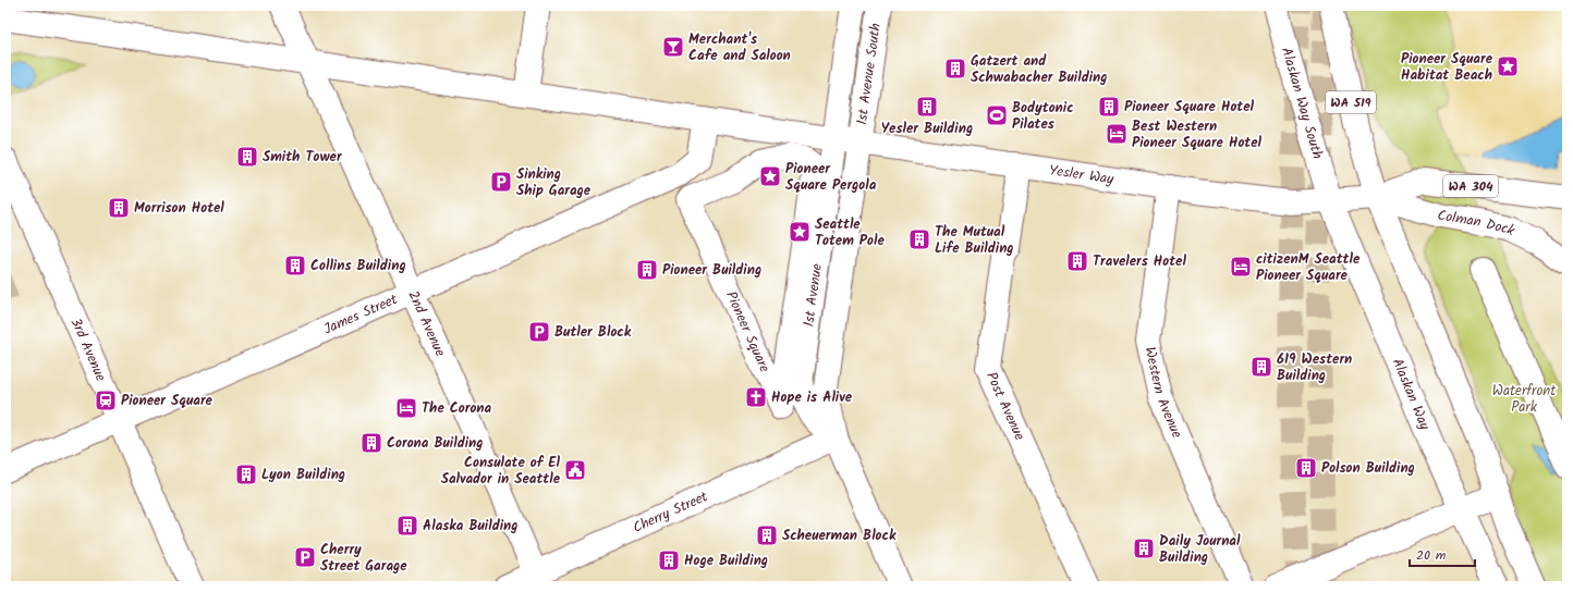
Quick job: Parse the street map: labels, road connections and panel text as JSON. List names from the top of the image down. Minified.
{"streets":{"main road":["1st Avenue South","WA 519","Alaskan Way South","Yesler Way","WA 304","Colman Dock","1st Avenue","James Street","2nd Avenue","Pioneer Square","3rd Avenue","Western Avenue","Alaskan Way","Post Avenue","Cherry Street"]},"crossings":[["1st Avenue South","Yesler Way"],["1st Avenue South","1st Avenue"],["WA 519","Colman Dock"],["Alaskan Way South","Yesler Way"],["Alaskan Way South","Colman Dock"],["Alaskan Way South","Alaskan Way"],["Yesler Way","Colman Dock"],["Yesler Way","1st Avenue"],["Yesler Way","James Street"],["Yesler Way","2nd Avenue"],["Yesler Way","Western Avenue"],["Yesler Way","Alaskan Way"],["Yesler Way","Post Avenue"],["Colman Dock","Alaskan Way"],["1st Avenue","Cherry Street"],["James Street","2nd Avenue"],["James Street","3rd Avenue"],["2nd Avenue","Cherry Street"]],"parks":["Waterfront Park"],"places":{"bar":["Merchant's Cafe and Saloon"],"place":["Pioneer Square Habitat Beach","Pioneer Square Pergola","Seattle Totem Pole"],"building":["Gatzert and Schwabacher Building","Yesler Building","Pioneer Square Hotel","Smith Tower","Morrison Hotel","The Mutual Life Building","Travelers Hotel","Collins Building","Pioneer Building","619 Western Building","Corona Building","Polson Building","Lyon Building","Alaska Building","Scheuerman Block","Daily Journal Building","Hoge Building"],"sports":["Bodytonic Pilates"],"hotel":["Best Western Pioneer Square Hotel","citizenM Seattle Pioneer Square","The Corona"],"parking":["Sinking Ship Garage","Butler Block","Cherry Street Garage"],"church":["Hope is Alive"],"station":["Pioneer Square"],"public building":["Consulate of El Salvador in Seattle"]},"scale_bar":"20 m"}
